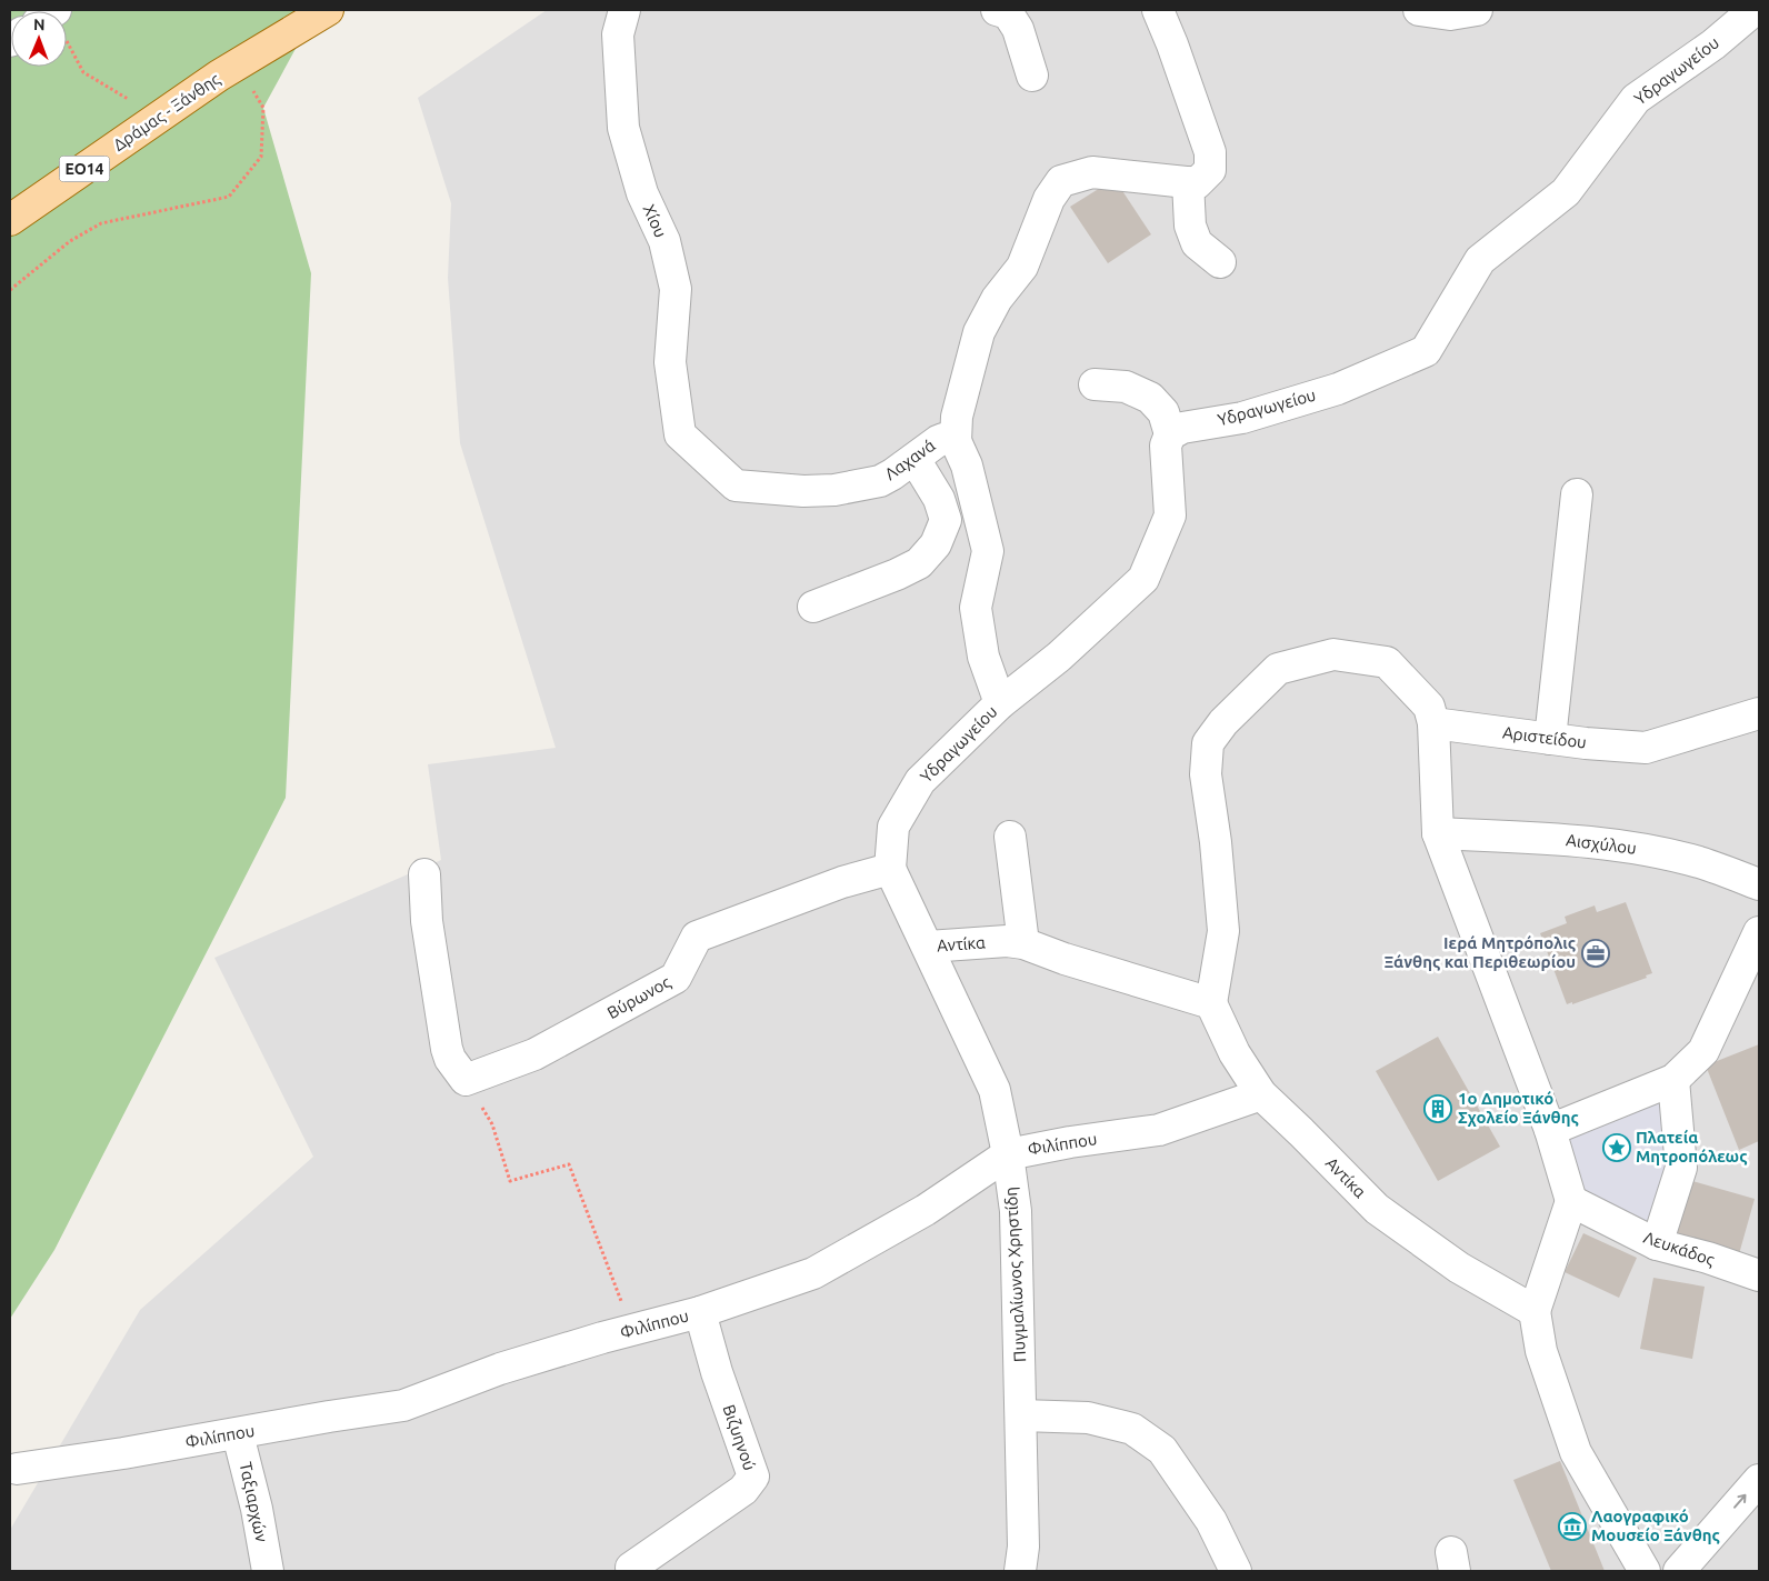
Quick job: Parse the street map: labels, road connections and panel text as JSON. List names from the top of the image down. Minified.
{"streets":{"main road":["Δράμας - Ξάνθης","ΕΟ14"],"street":["Υδραγωγείου","Χίου","Λαχανά","Αριστείδου","Αισχύλου","Αντίκα","Βύρωνος","Φιλίππου","Λευκάδος","Πυγμαλίωνος Χρηστίδη","Βιζυηνού","Ταξιαρχών"]},"crossings":[["Υδραγωγείου","Λαχανά"],["Υδραγωγείου","Βύρωνος"],["Υδραγωγείου","Πυγμαλίωνος Χρηστίδη"],["Χίου","Λαχανά"],["Αντίκα","Φιλίππου"],["Αντίκα","Πυγμαλίωνος Χρηστίδη"],["Βύρωνος","Πυγμαλίωνος Χρηστίδη"],["Φιλίππου","Πυγμαλίωνος Χρηστίδη"],["Φιλίππου","Βιζυηνού"],["Φιλίππου","Ταξιαρχών"]],"places":{"office":["Ιερά Μητρόπολις Ξάνθης και Περιθεωρίου"],"building":["1ο Δημοτικό Σχολείο Ξάνθης"],"place":["Πλατεία Μητροπόλεως"],"museum":["Λαογραφικό Μουσείο Ξάνθης"]},"north":"top"}
